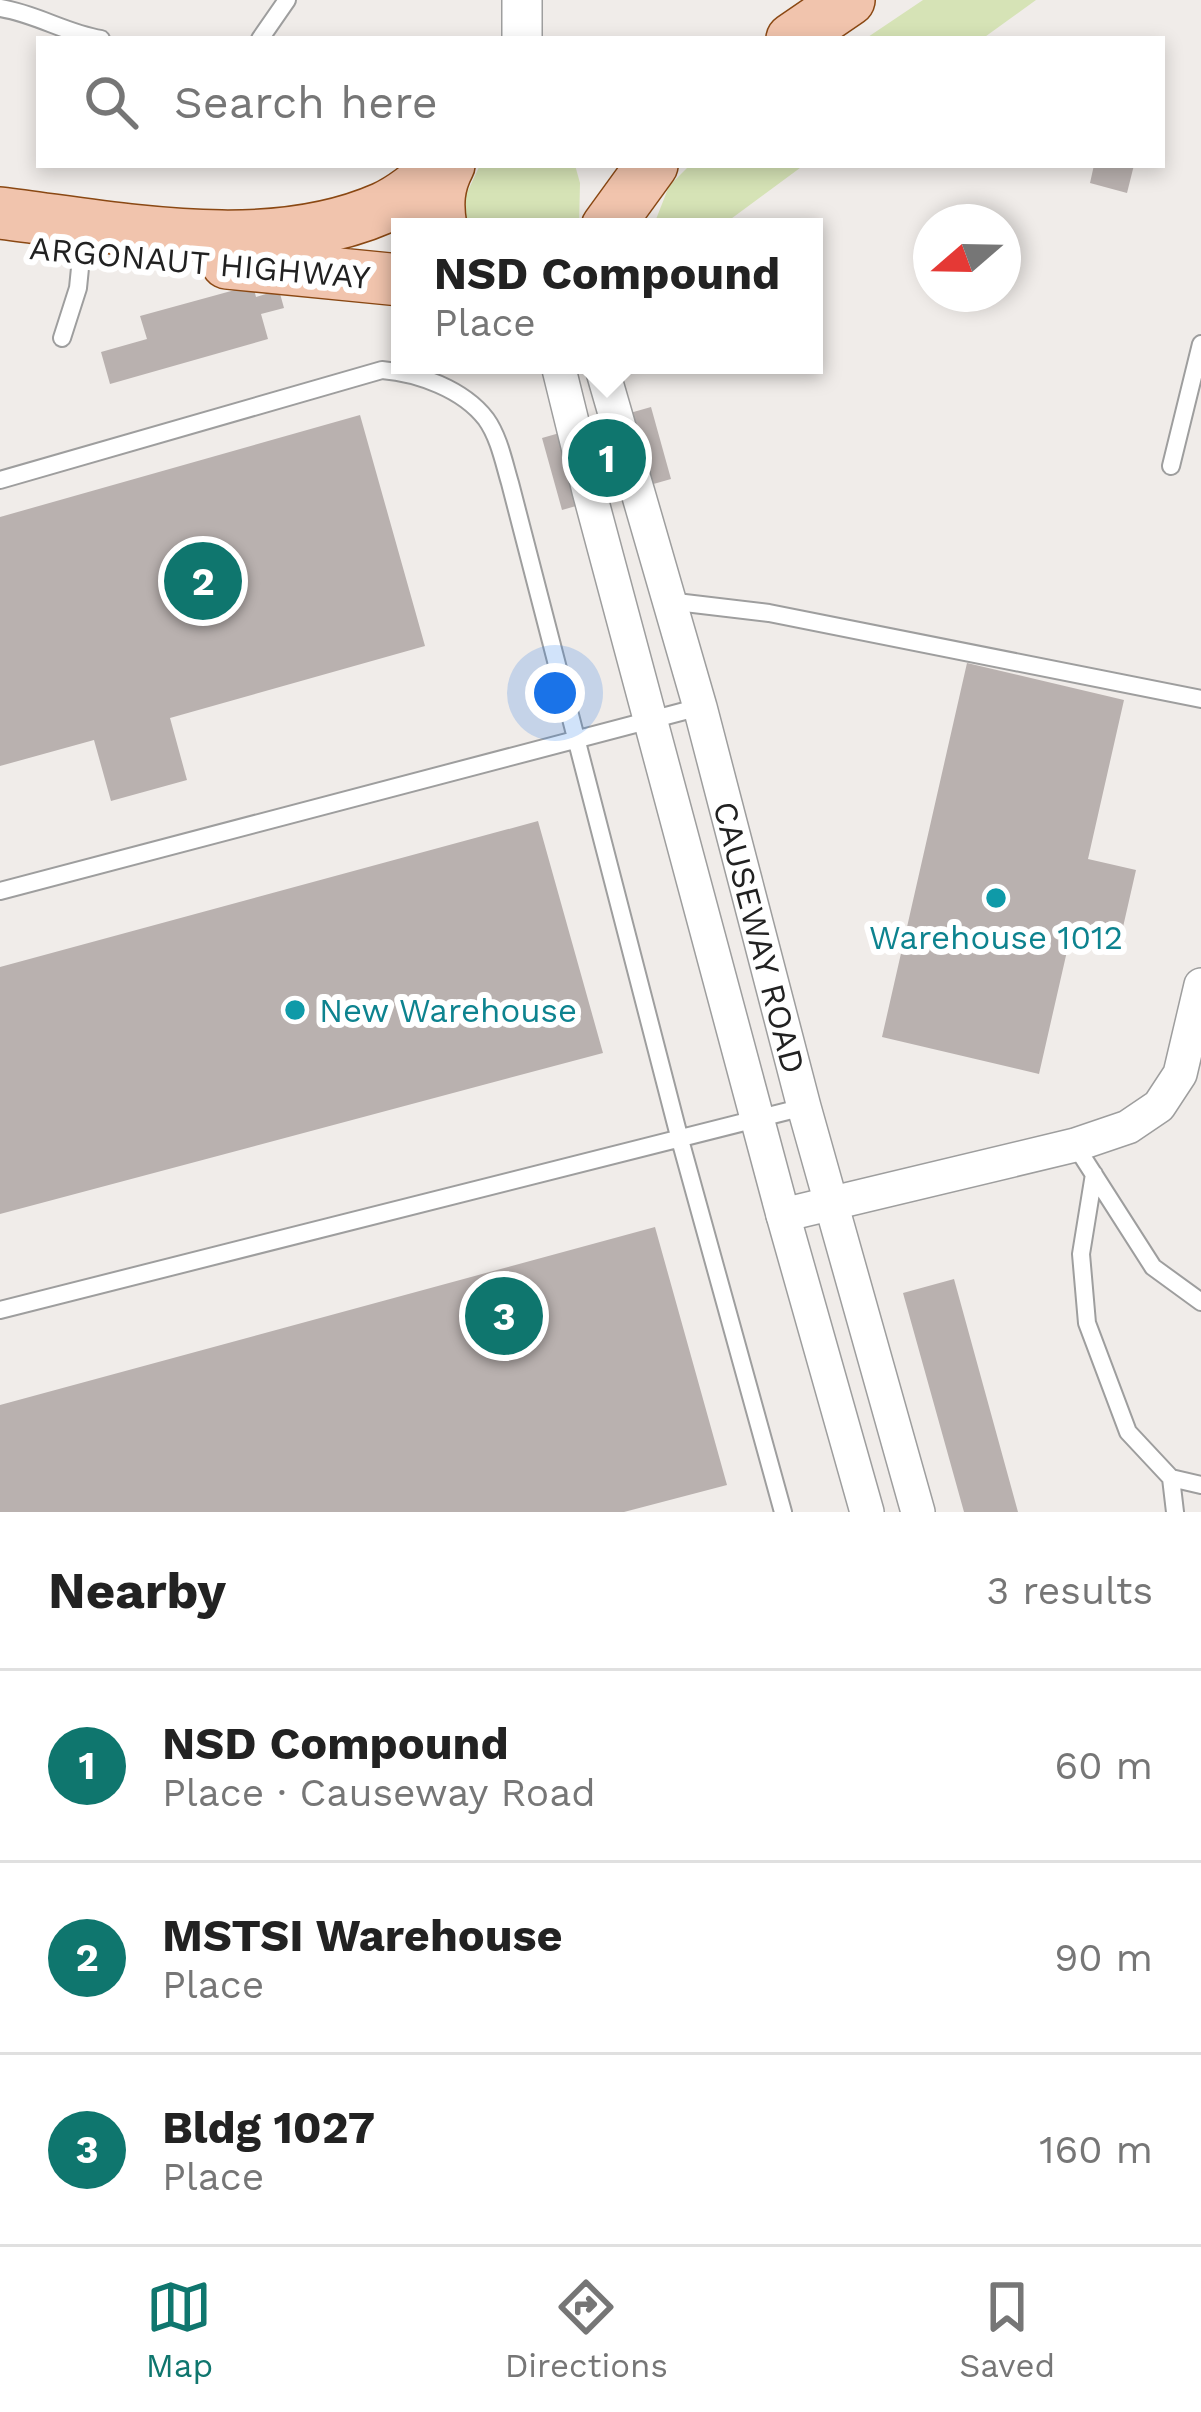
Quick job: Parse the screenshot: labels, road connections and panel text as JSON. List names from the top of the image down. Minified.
{"streets":{"main road":["ARGONAUT HIGHWAY"],"street":["CAUSEWAY ROAD"]},"places":["Warehouse 1012","New Warehouse"],"north":"left","page":{"search":"Search here","popup":["NSD Compound","Place"],"pins":["1","2","3"],"heading":["Nearby","3 results"],"list":[{"mark":"1","name":"NSD Compound","note":"Place · Causeway Road","value":"60 m"},{"mark":"2","name":"MSTSI Warehouse","note":"Place","value":"90 m"},{"mark":"3","name":"Bldg 1027","note":"Place","value":"160 m"}],"nav":["Map","Directions","Saved"]}}
